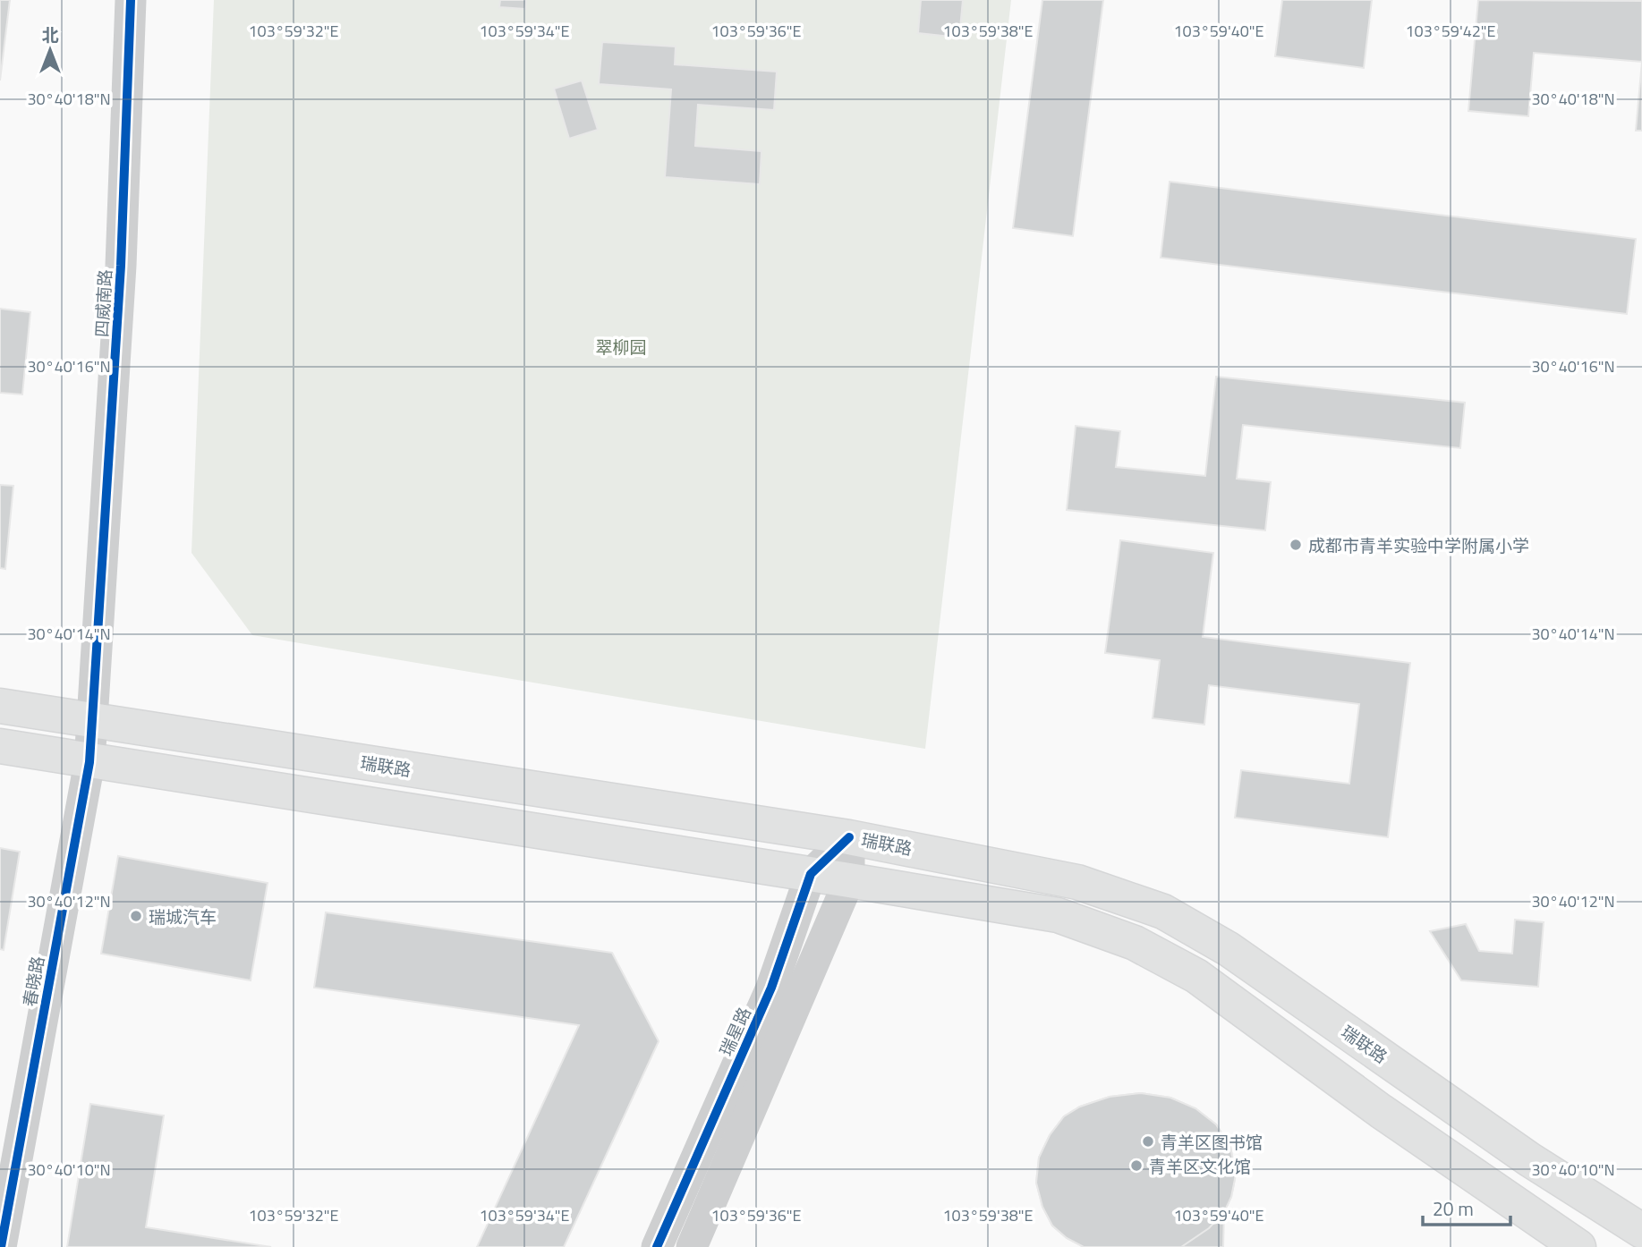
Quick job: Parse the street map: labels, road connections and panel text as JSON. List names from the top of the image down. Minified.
{"streets":{"main road":["瑞联路"],"street":["四威南路","春晓路","瑞星路"]},"crossings":[["四威南路","瑞联路"],["四威南路","春晓路"],["瑞联路","春晓路"],["瑞联路","瑞星路"]],"parks":["翠柳园"],"places":["成都市青羊实验中学附属小学","瑞城汽车","青羊区图书馆","青羊区文化馆"],"scale_bar":"20 m","north":"top","coordinates":["103°59'32\"E","103°59'34\"E","103°59'36\"E","103°59'38\"E","103°59'40\"E","103°59'42\"E","30°40'18\"N","30°40'16\"N","30°40'14\"N","30°40'12\"N","30°40'10\"N"]}
